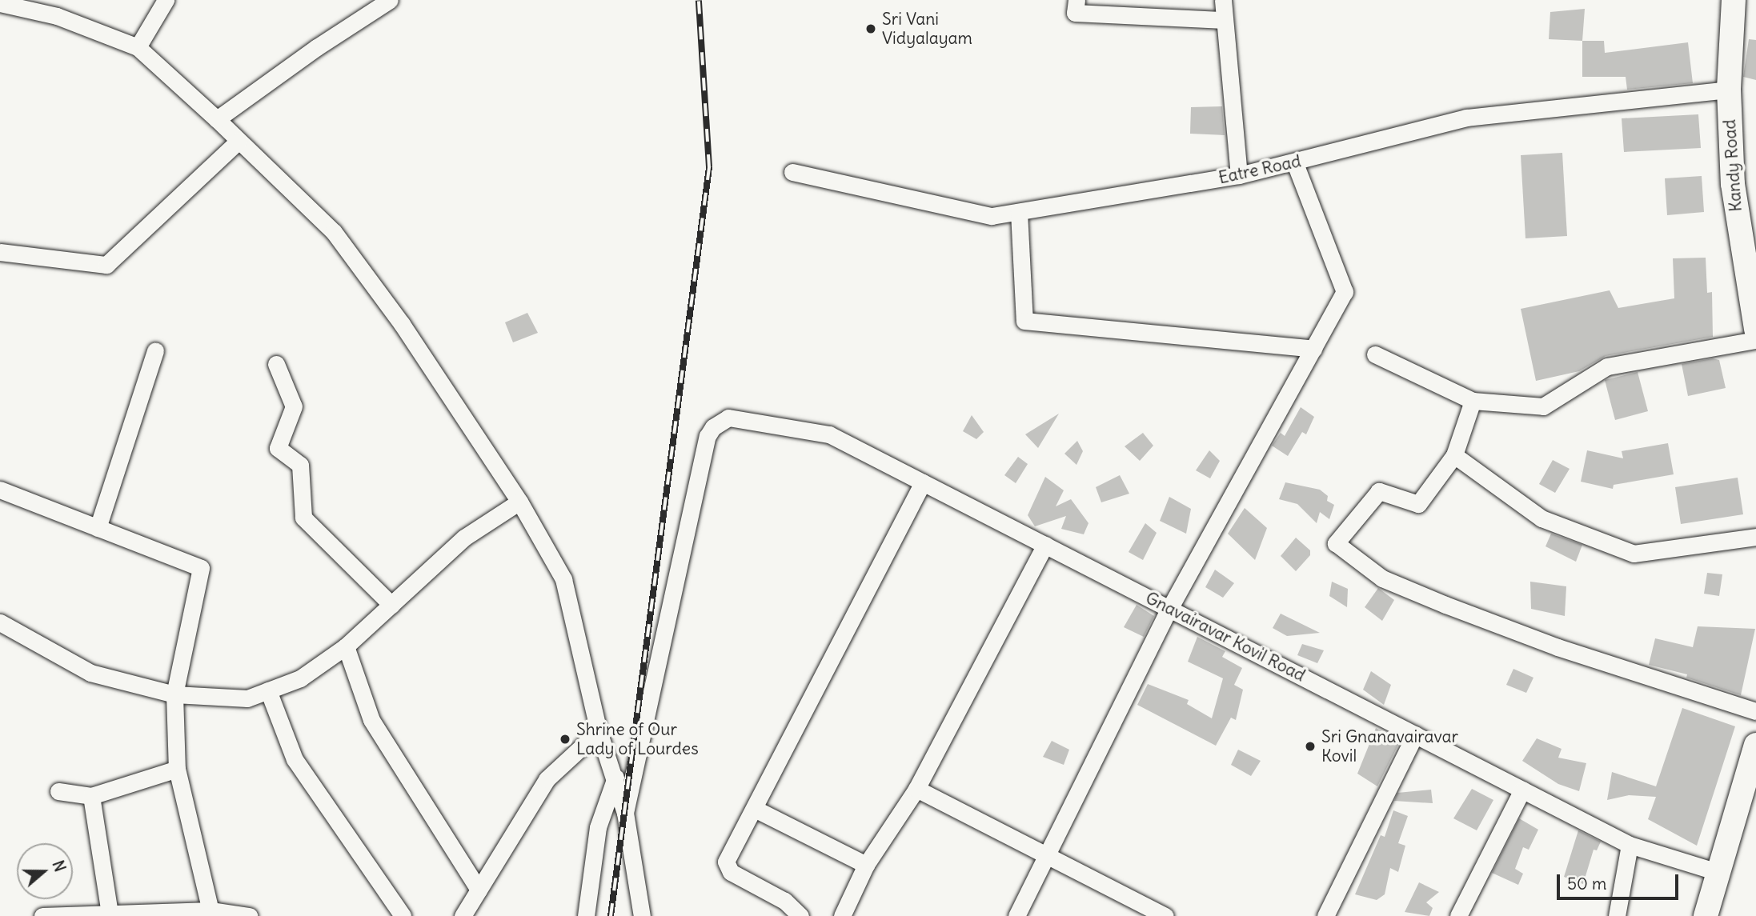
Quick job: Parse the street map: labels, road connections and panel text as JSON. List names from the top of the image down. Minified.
{"streets":{"highway":["Kandy Road"],"street":["Eatre Road","Gnavairavar Kovil Road"]},"crossings":[["Kandy Road","Eatre Road"]],"places":["Sri Vani Vidyalayam","Shrine of Our Lady of Lourdes","Sri Gnanavairavar Kovil"],"scale_bar":"50 m","north":"right"}
